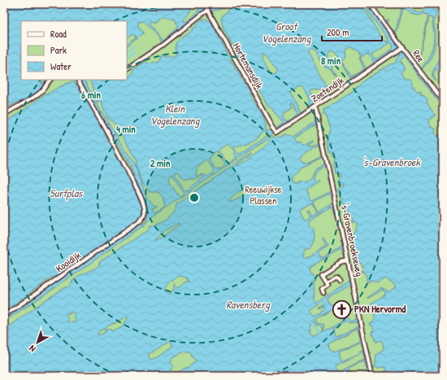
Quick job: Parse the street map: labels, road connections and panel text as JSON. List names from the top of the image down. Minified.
{"streets":{"street":["Ree","Hortemansdijk","Zoetendijk","'s-Gravenbroekseweg","Kooidijk"]},"crossings":[["Ree","Zoetendijk"],["Hortemansdijk","Zoetendijk"],["Zoetendijk","'s-Gravenbroekseweg"]],"water":["Groot Vogelenzang","Klein Vogelenzang","'s-Gravenbroek","Surfplas","Ravensberg"],"parks":["Reeuwijkse Plassen"],"places":{"church":["PKN Hervormd"]},"legend":["Road","Park","Water"],"scale_bar":"200 m","north":"bottom left","rings":["8 min","6 min","4 min","2 min"]}
